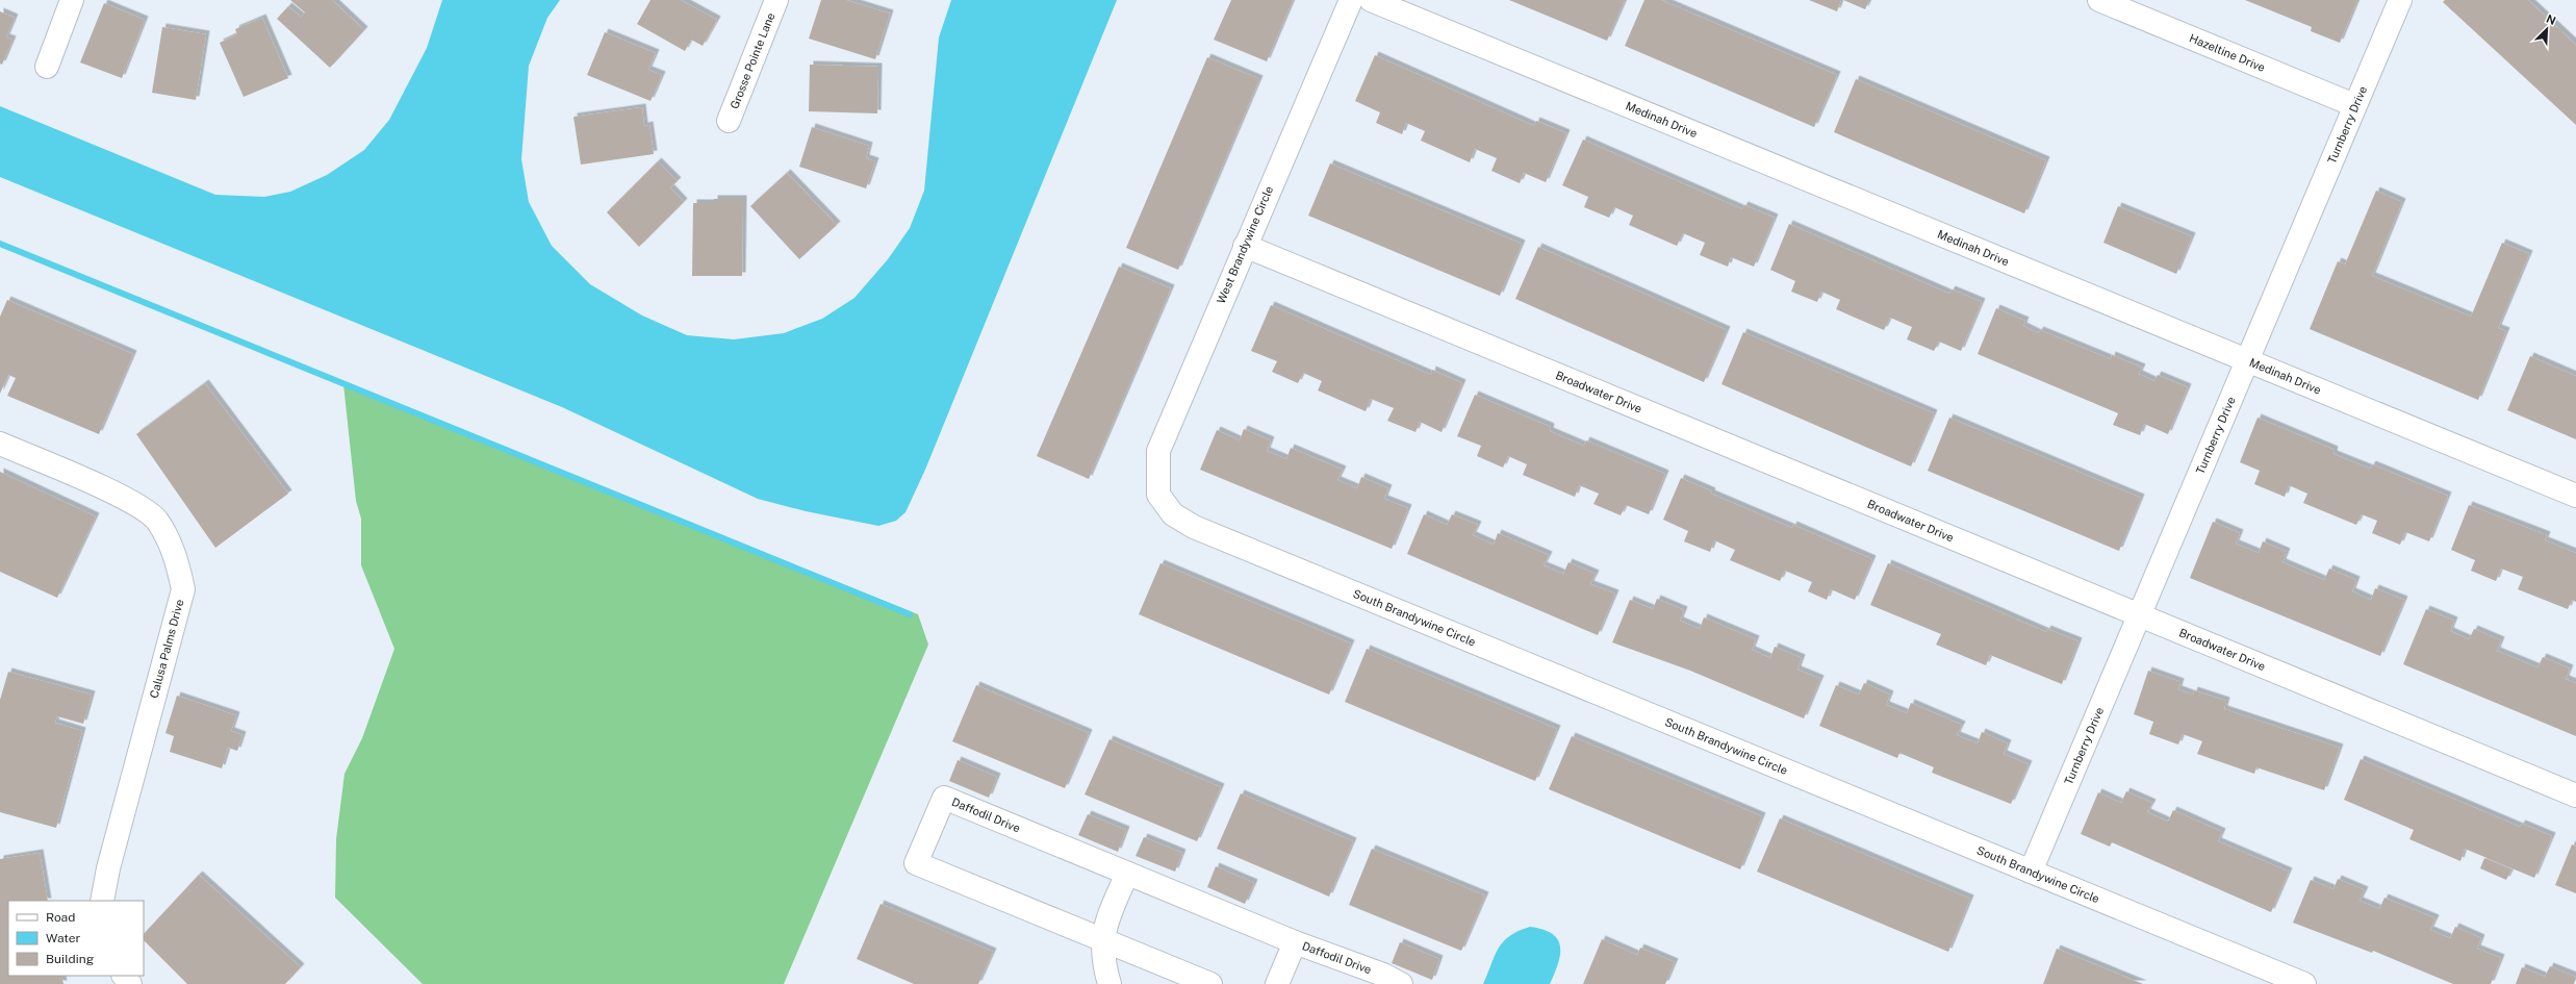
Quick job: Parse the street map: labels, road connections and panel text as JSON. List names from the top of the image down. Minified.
{"streets":{"street":["Hazeltine Drive","Grosse Pointe Lane","Medinah Drive","Turnberry Drive","West Brandywine Circle","Broadwater Drive","South Brandywine Circle","Calusa Palms Drive","Daffodil Drive"]},"crossings":[["Hazeltine Drive","Turnberry Drive"],["Medinah Drive","Turnberry Drive"],["Turnberry Drive","Broadwater Drive"],["Turnberry Drive","South Brandywine Circle"],["West Brandywine Circle","Broadwater Drive"],["West Brandywine Circle","South Brandywine Circle"]],"legend":["Road","Water","Building"],"north":"top right"}
